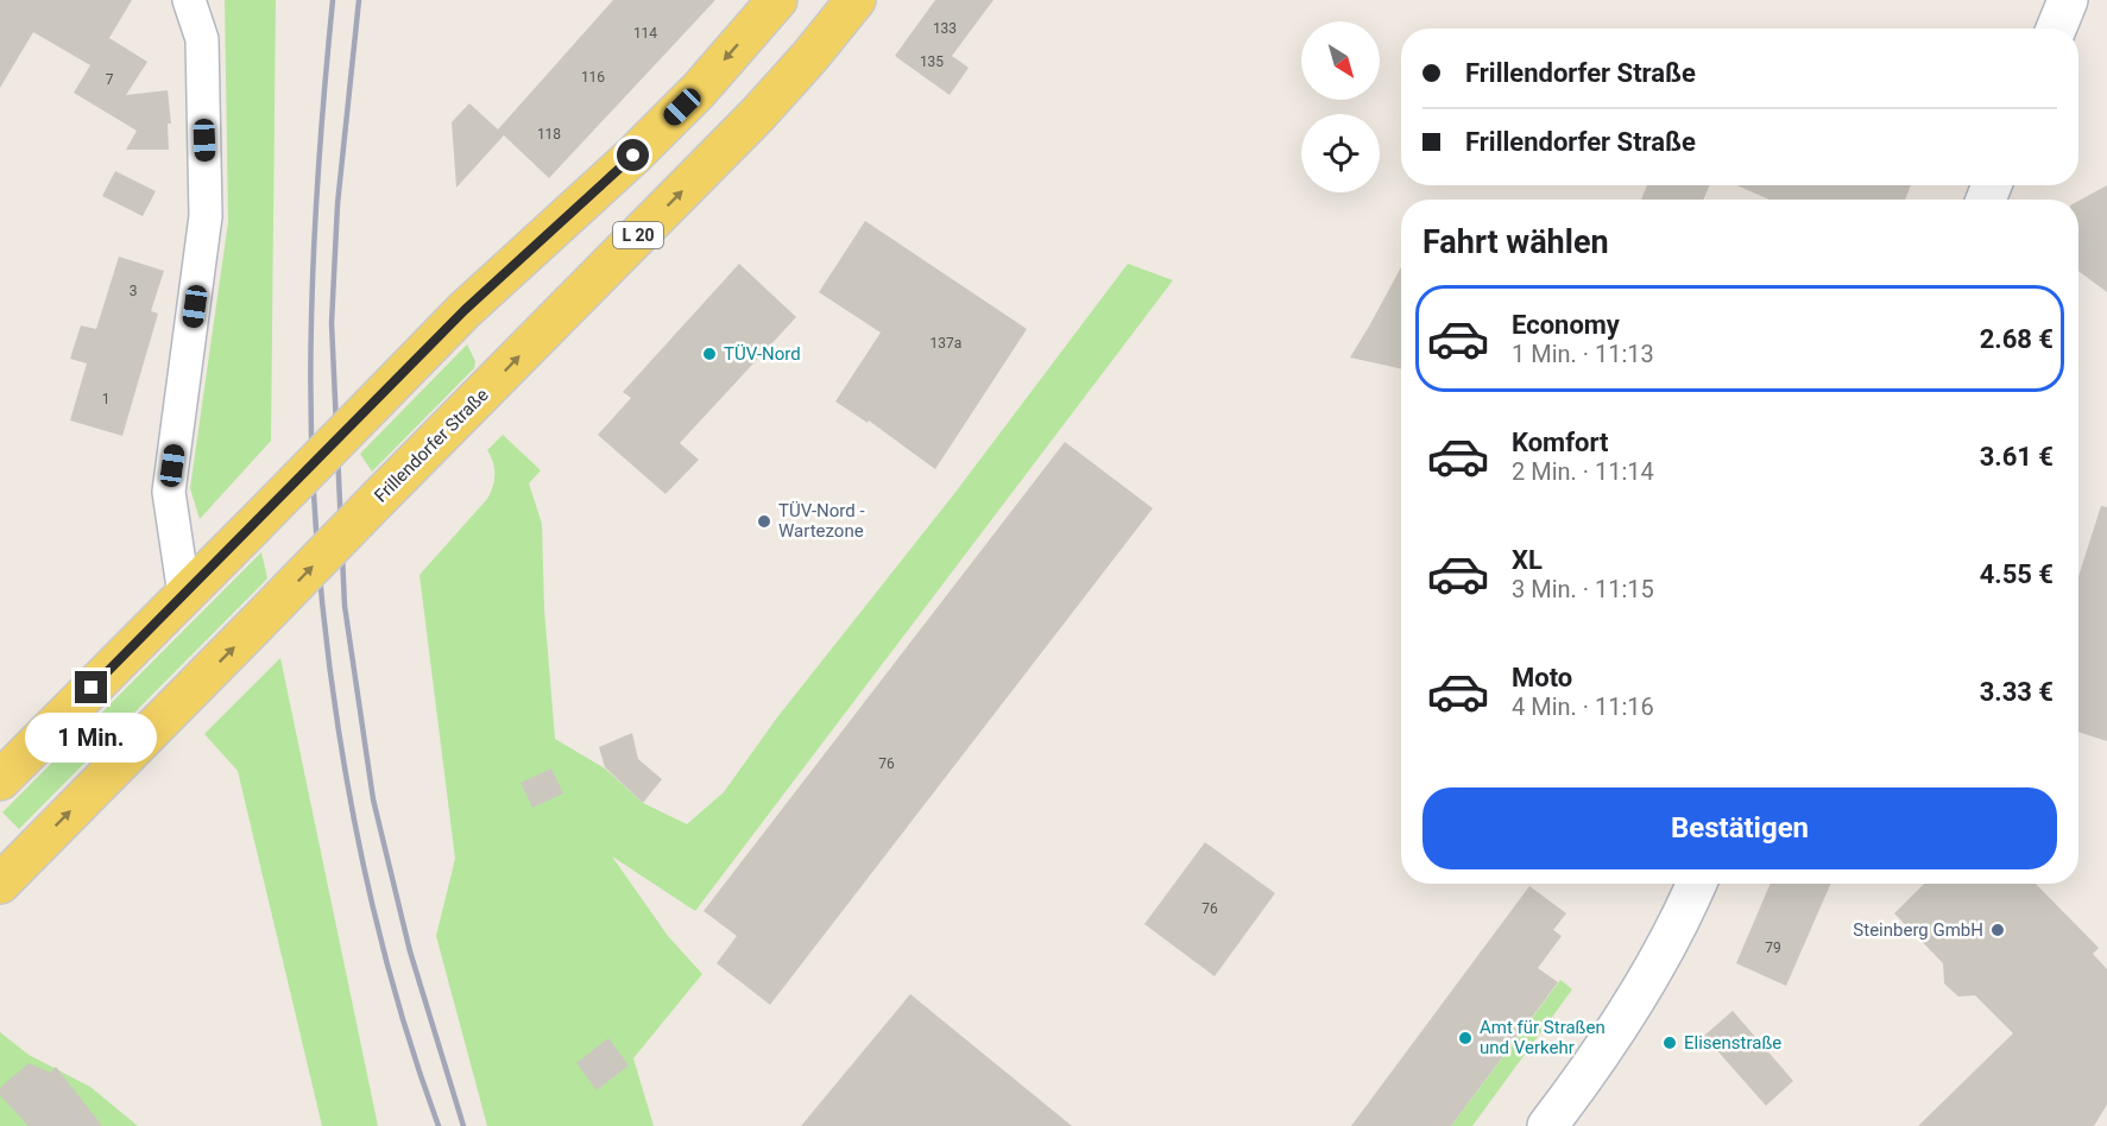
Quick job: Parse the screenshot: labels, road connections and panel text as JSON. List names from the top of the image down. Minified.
{"streets":{"main road":["L 20","Frillendorfer Straße"]},"places":["TÜV-Nord","TÜV-Nord - Wartezone","Steinberg GmbH","Amt für Straßen und Verkehr","Elisenstraße"],"house_numbers":["133","114","135","116","7","118","3","137a","1","76","76","79"],"north":"bottom right","page":{"banner":["Frillendorfer Straße","Frillendorfer Straße"],"heading":"Fahrt wählen","list":[{"name":"Economy","note":"1 Min. · 11:13","value":"2.68 €"},{"name":"Komfort","note":"2 Min. · 11:14","value":"3.61 €"},{"name":"XL","note":"3 Min. · 11:15","value":"4.55 €"},{"name":"Moto","note":"4 Min. · 11:16","value":"3.33 €"}],"bubble":"1 Min.","buttons":"Bestätigen"}}
